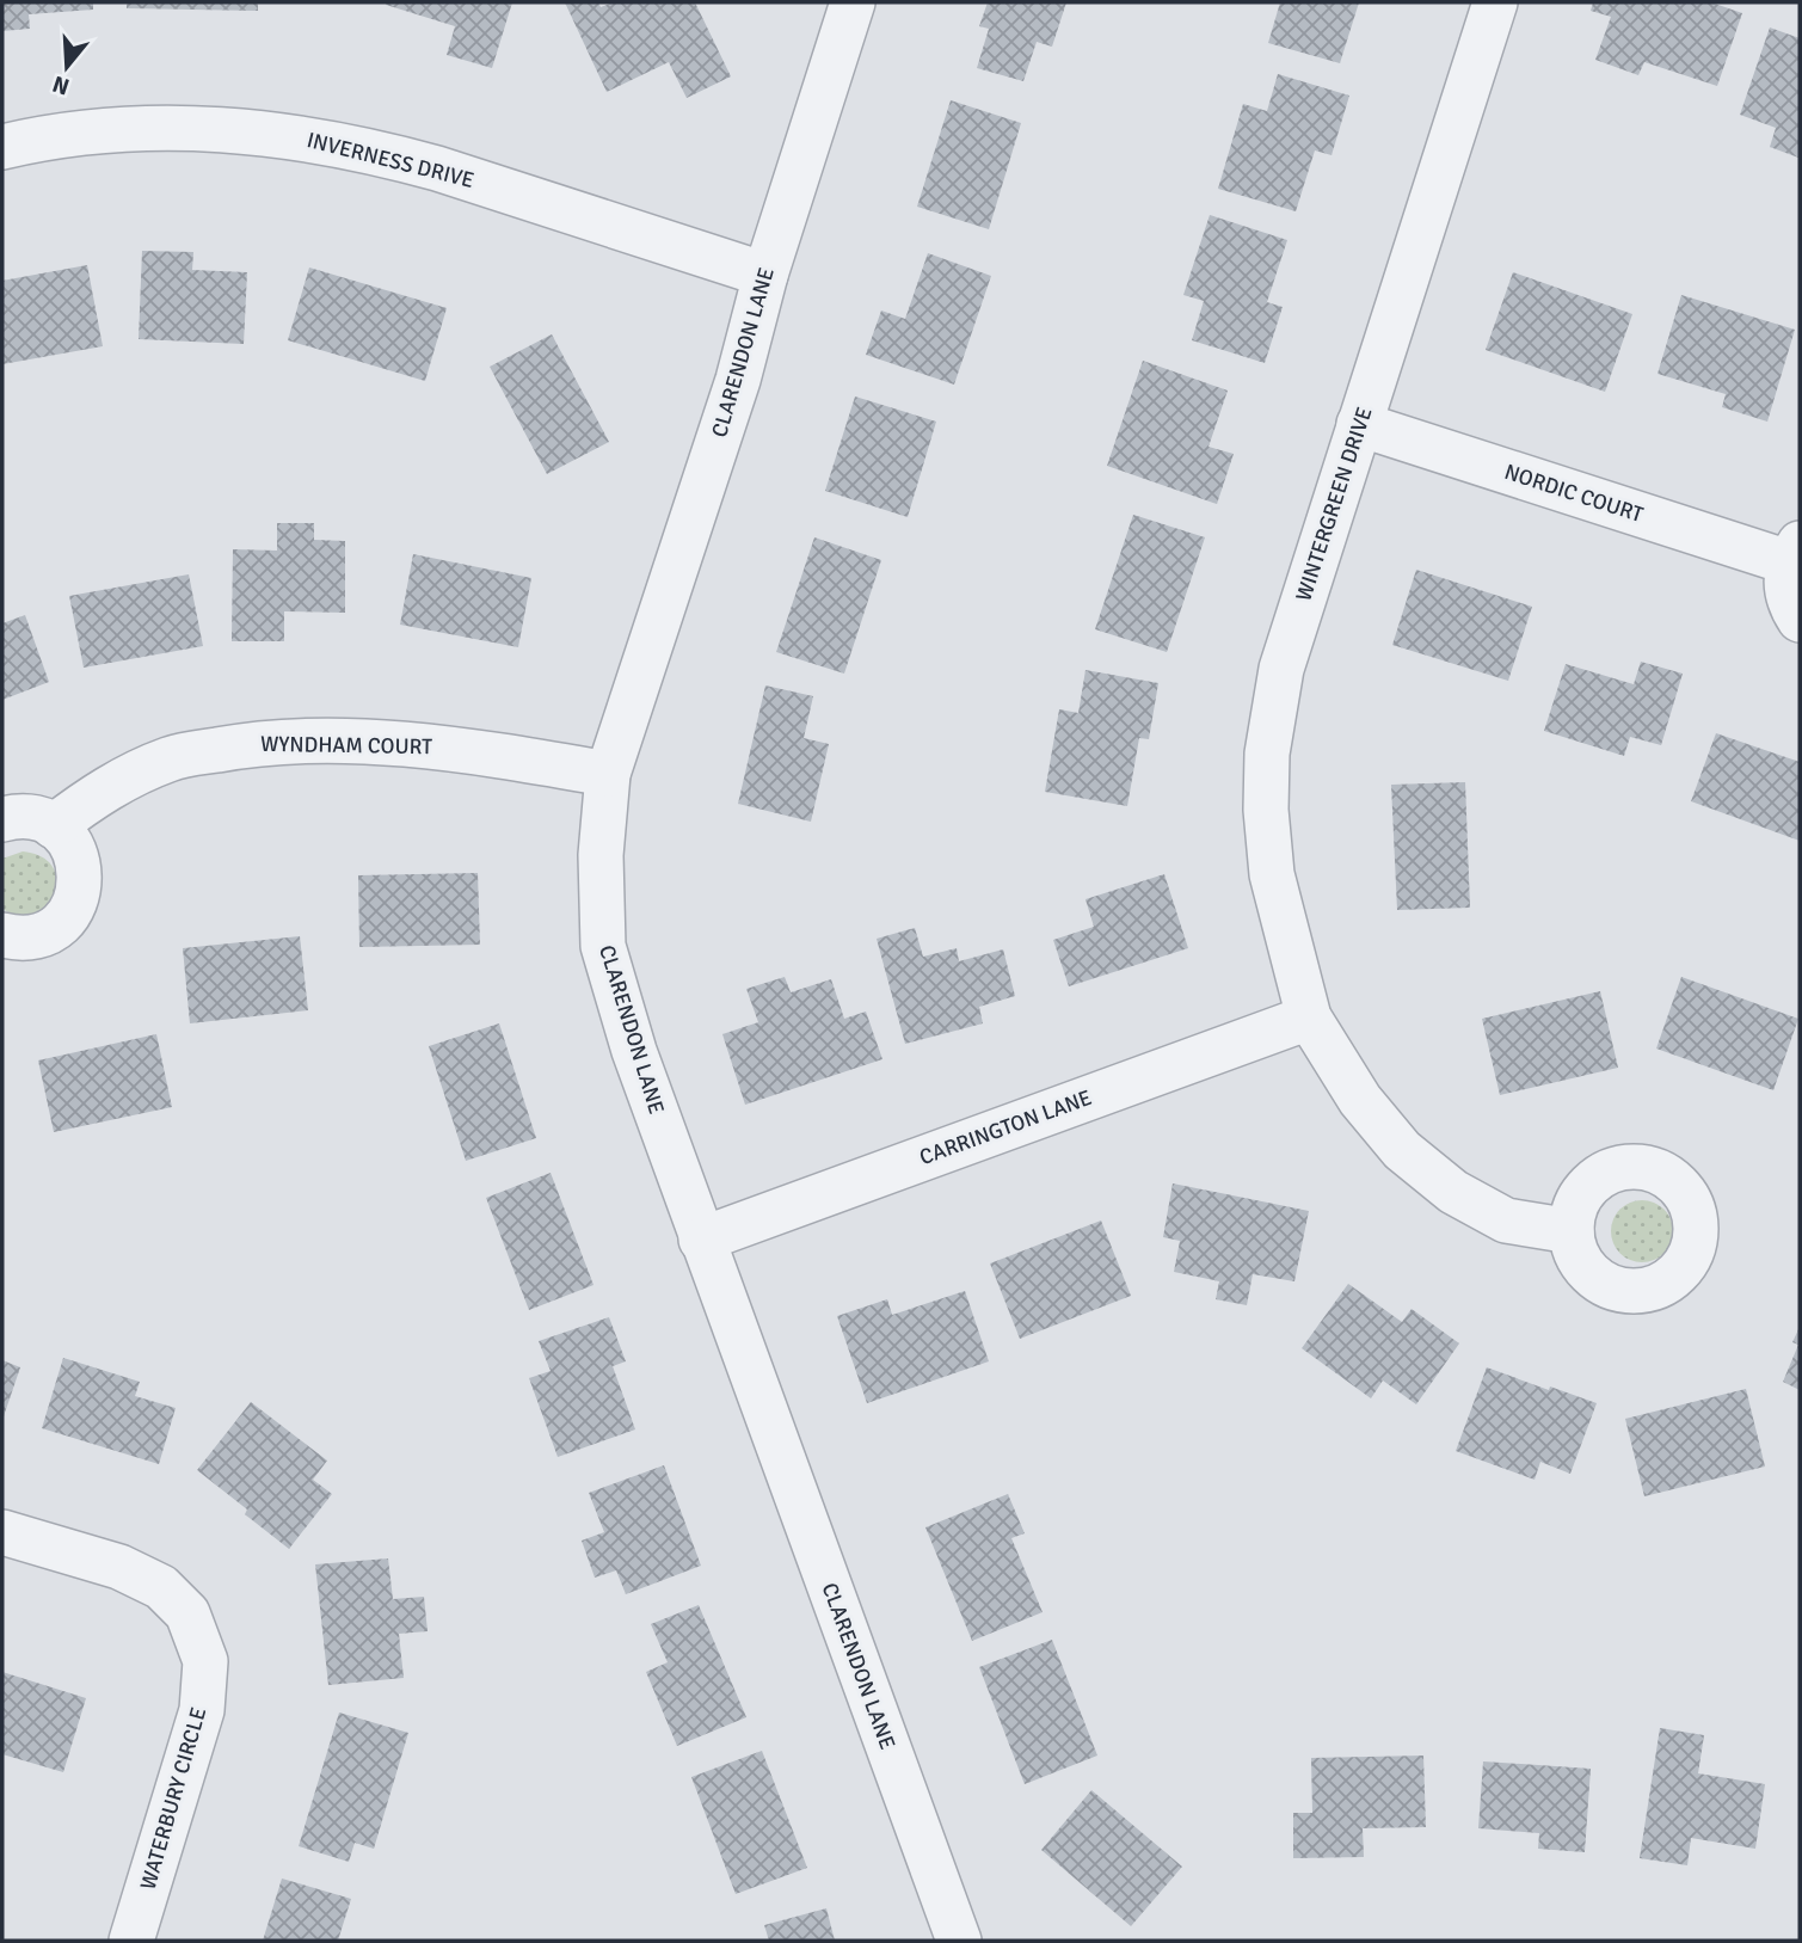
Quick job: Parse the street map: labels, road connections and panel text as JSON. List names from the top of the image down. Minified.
{"streets":{"street":["INVERNESS DRIVE","CLARENDON LANE","NORDIC COURT","WINTERGREEN DRIVE","WYNDHAM COURT","CARRINGTON LANE","WATERBURY CIRCLE"]},"crossings":[["INVERNESS DRIVE","CLARENDON LANE"],["CLARENDON LANE","WYNDHAM COURT"],["CLARENDON LANE","CARRINGTON LANE"],["NORDIC COURT","WINTERGREEN DRIVE"],["WINTERGREEN DRIVE","CARRINGTON LANE"]],"north":"bottom"}
